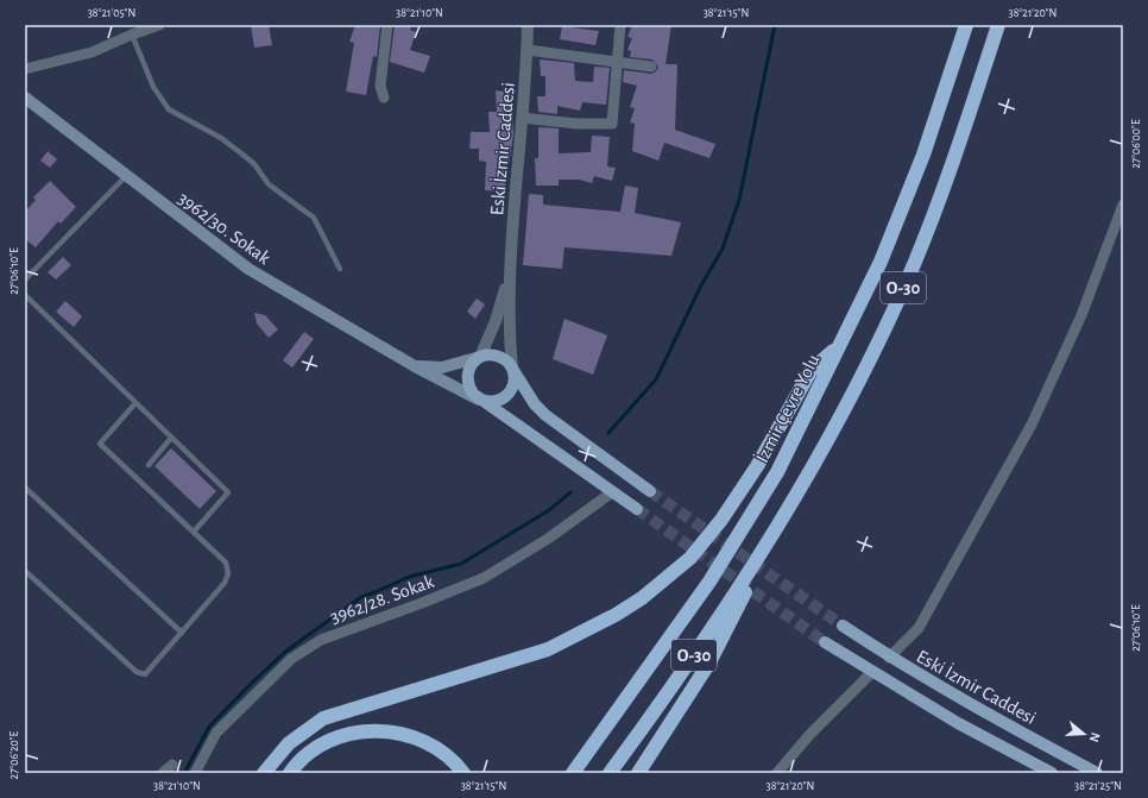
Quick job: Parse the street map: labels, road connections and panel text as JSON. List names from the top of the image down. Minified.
{"streets":{"highway":["O-30","İzmir Çevre Yolu"],"main road":["Eski İzmir Caddesi","3962/30. Sokak"],"street":["3962/28. Sokak"]},"crossings":[["Eski İzmir Caddesi","3962/30. Sokak"]],"north":"right","coordinates":["38°21'05\"N","38°21'10\"N","38°21'15\"N","38°21'20\"N","27°06'00\"E","27°06'10\"E","27°06'20\"E","38°21'25\"N"]}
